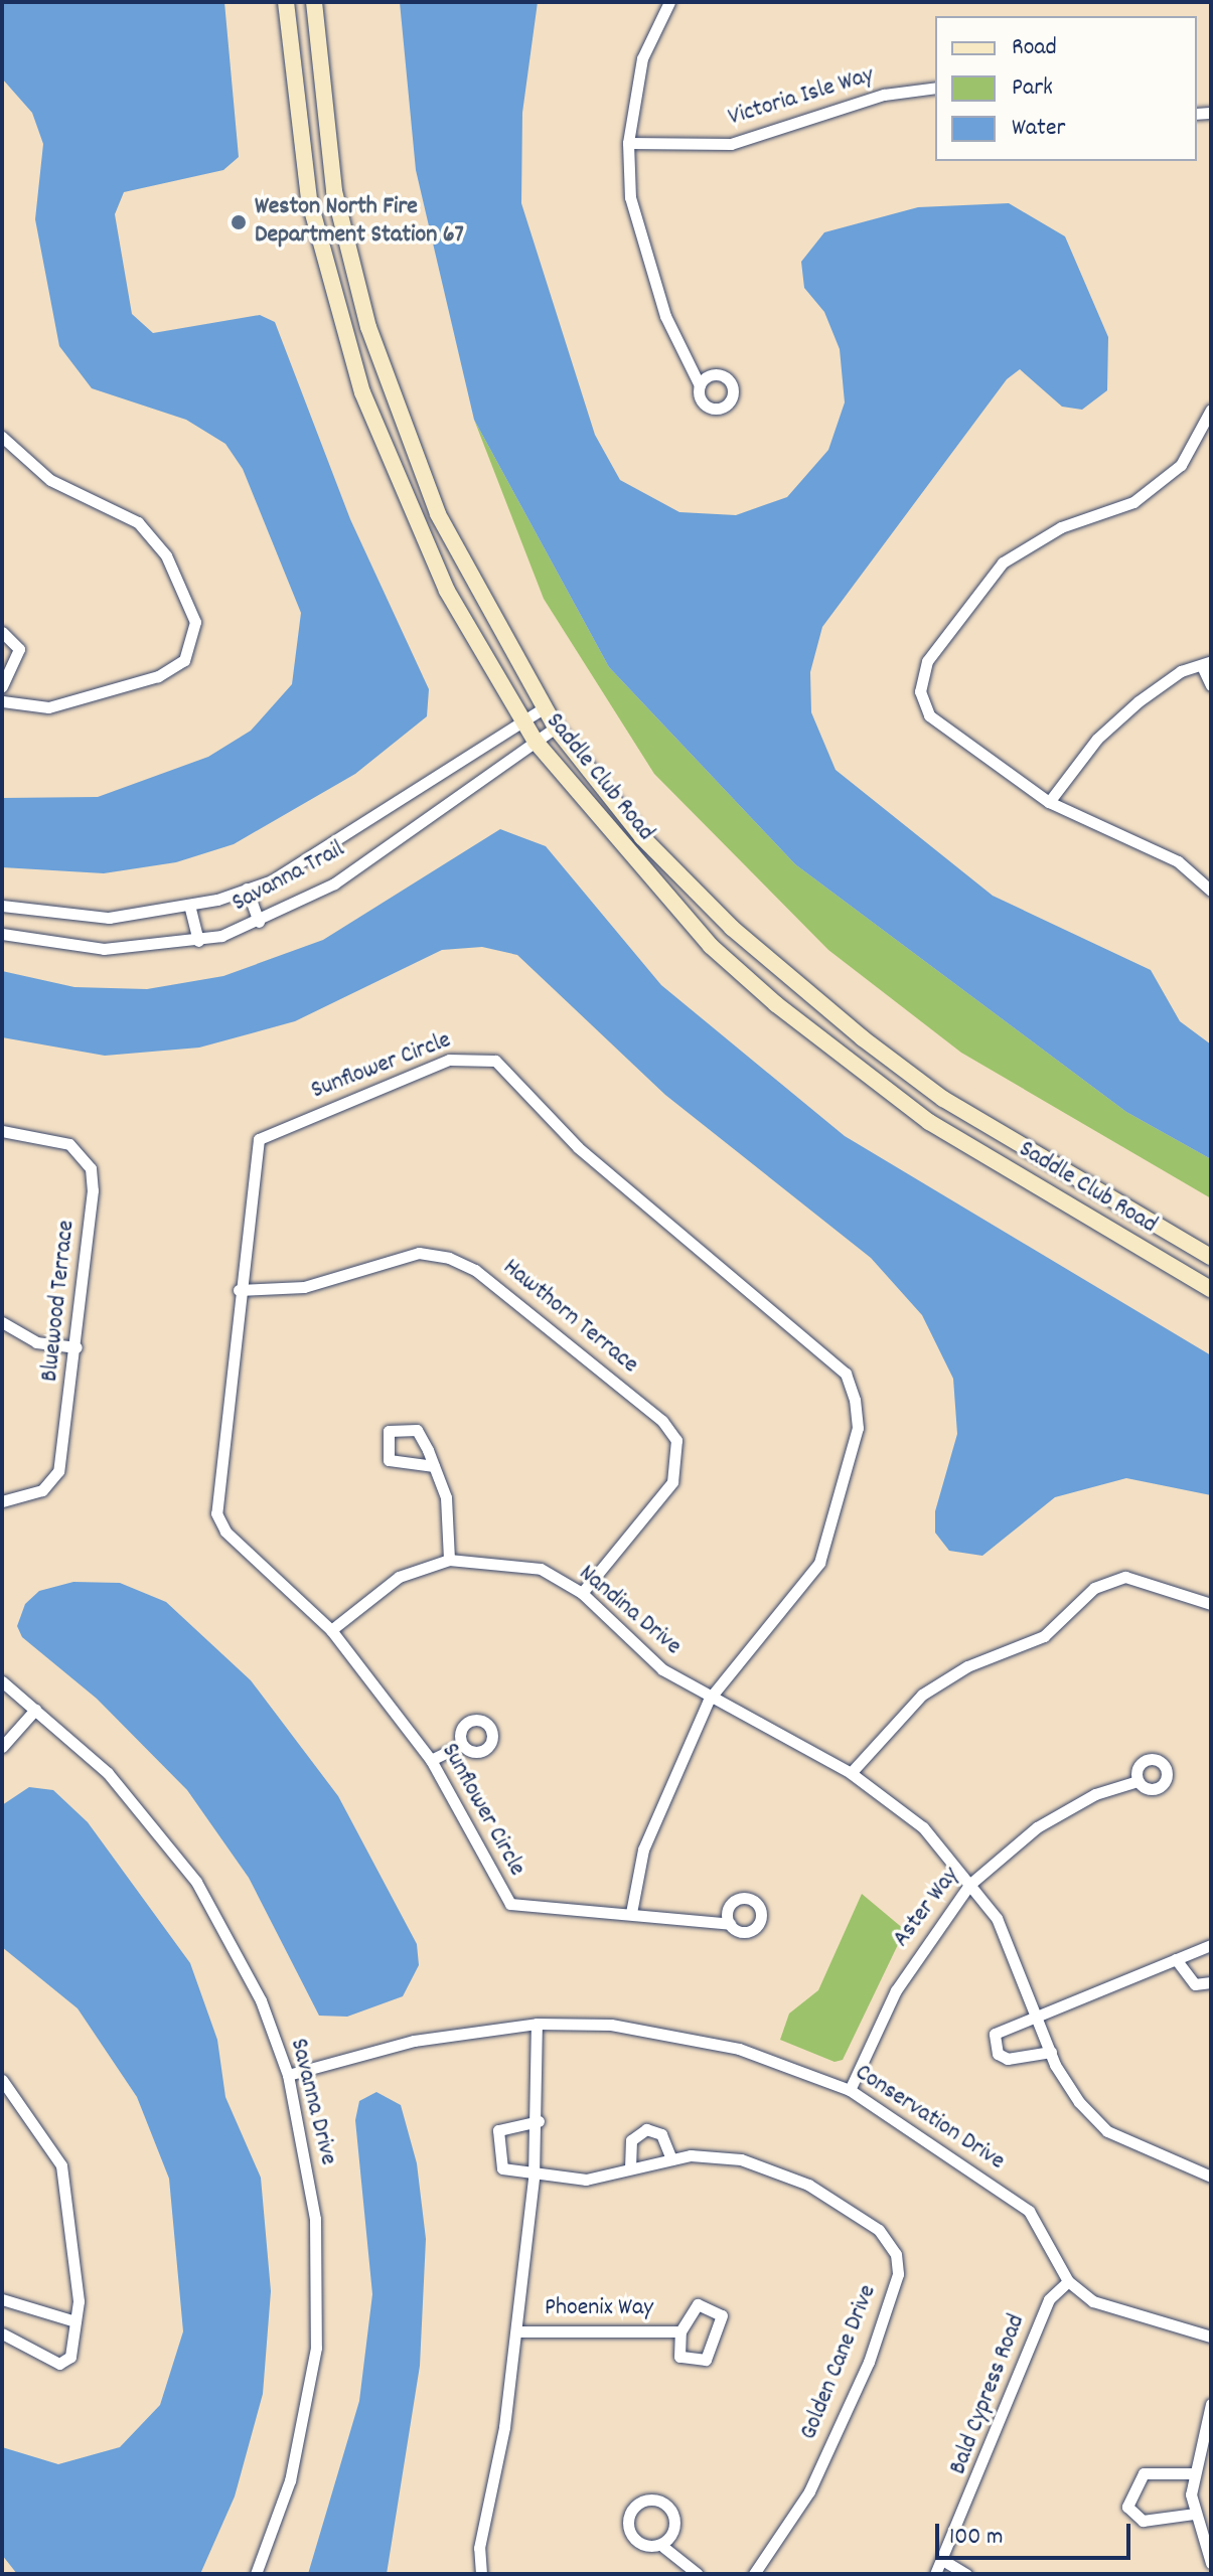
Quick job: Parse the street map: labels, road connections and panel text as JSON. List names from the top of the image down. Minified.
{"streets":{"street":["Victoria Isle Way","Saddle Club Road","Savanna Trail","Sunflower Circle","Bluewood Terrace","Hawthorn Terrace","Nandina Drive","Aster Way","Savanna Drive","Conservation Drive","Phoenix Way","Golden Cane Drive","Bald Cypress Road"]},"crossings":[["Saddle Club Road","Savanna Trail"],["Sunflower Circle","Hawthorn Terrace"],["Sunflower Circle","Nandina Drive"],["Hawthorn Terrace","Nandina Drive"],["Nandina Drive","Aster Way"],["Aster Way","Conservation Drive"],["Savanna Drive","Conservation Drive"],["Conservation Drive","Bald Cypress Road"]],"places":["Weston North Fire Department Station 67"],"legend":["Road","Park","Water"],"scale_bar":"100 m"}
